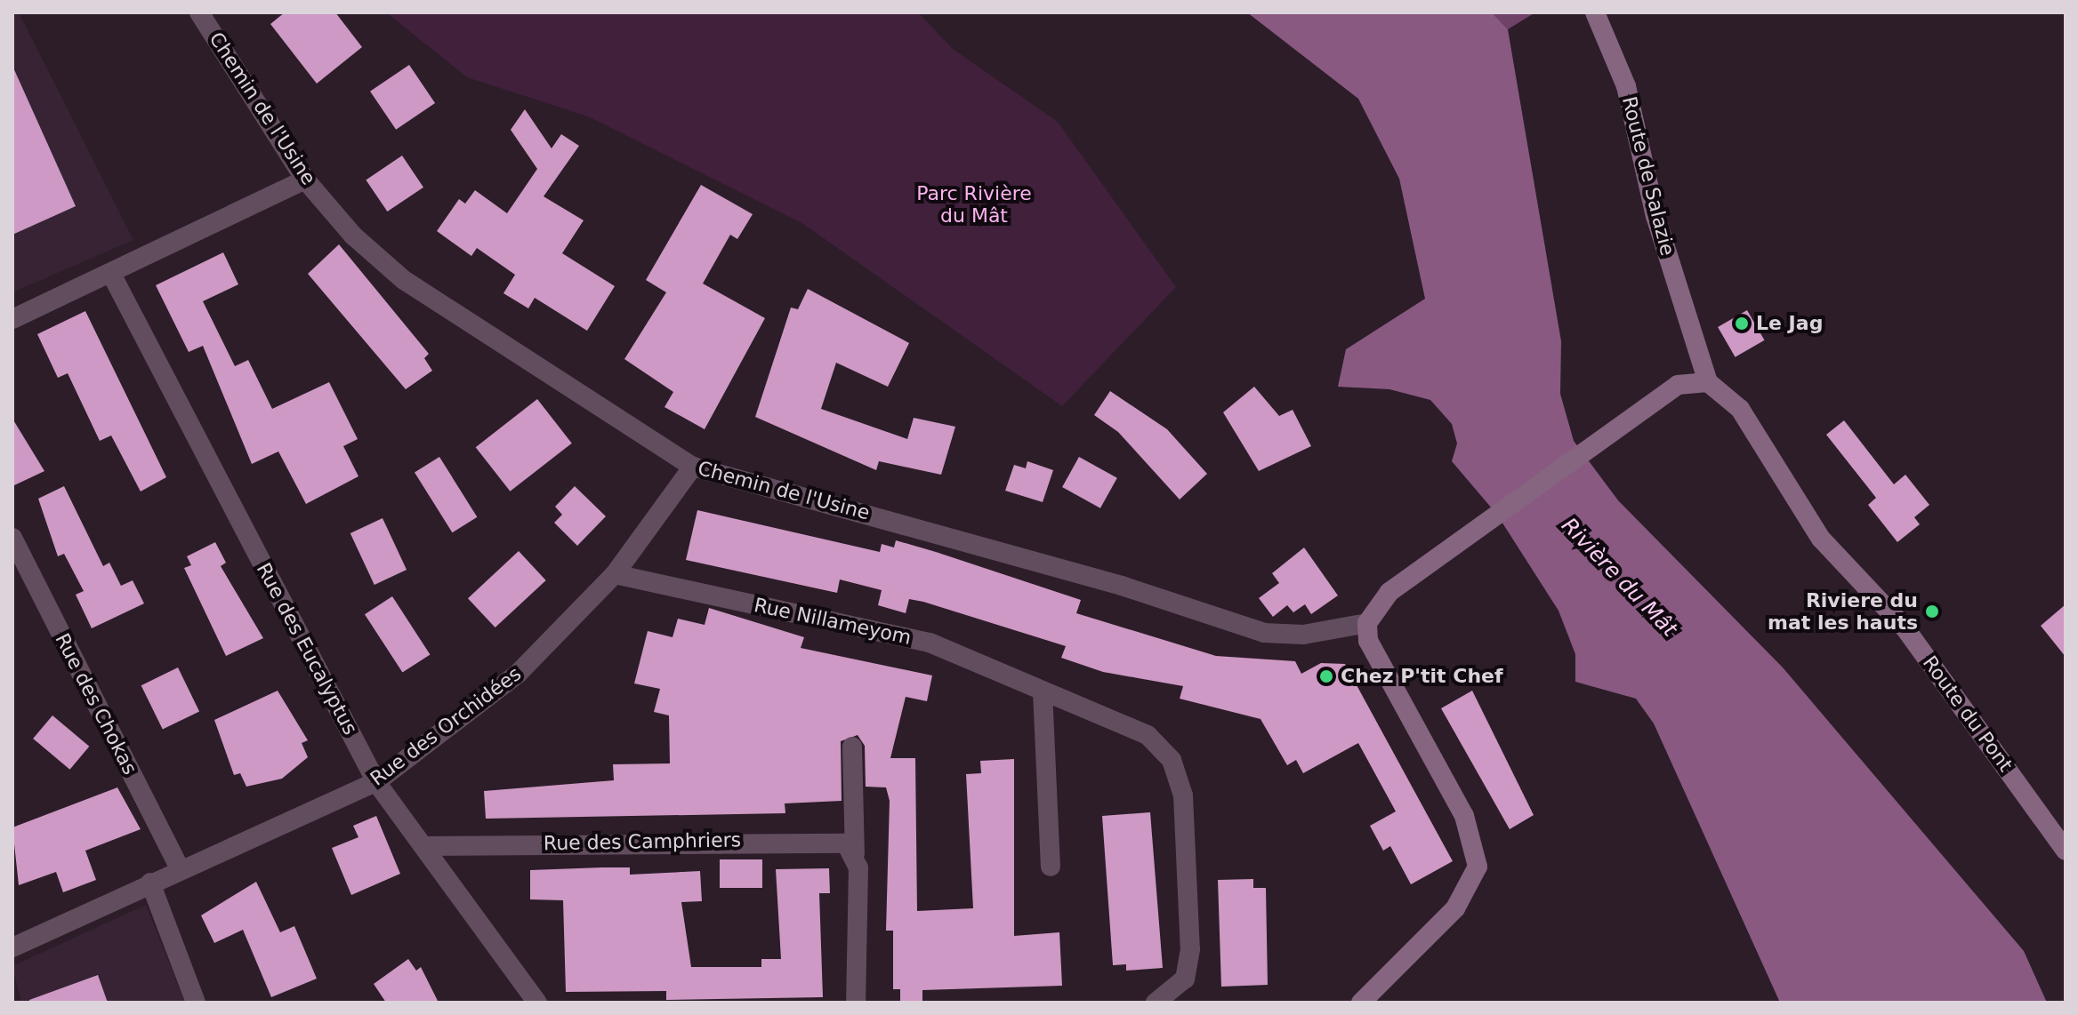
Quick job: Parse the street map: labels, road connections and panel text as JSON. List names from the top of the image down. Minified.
{"streets":{"main road":["Route de Salazie","Route du Pont"],"street":["Chemin de l'Usine","Rue Nillameyom","Rue des Eucalyptus","Rue des Chokas","Rue des Orchidées","Rue des Camphriers"]},"crossings":[["Chemin de l'Usine","Rue des Orchidées"],["Route de Salazie","Route du Pont"],["Rue Nillameyom","Rue des Orchidées"],["Rue des Eucalyptus","Rue des Orchidées"],["Rue des Eucalyptus","Rue des Camphriers"],["Rue des Chokas","Rue des Orchidées"]],"water":["Rivière du Mât"],"parks":["Parc Rivière du Mât"],"places":["Le Jag","Riviere du mat les hauts","Chez P'tit Chef"]}
